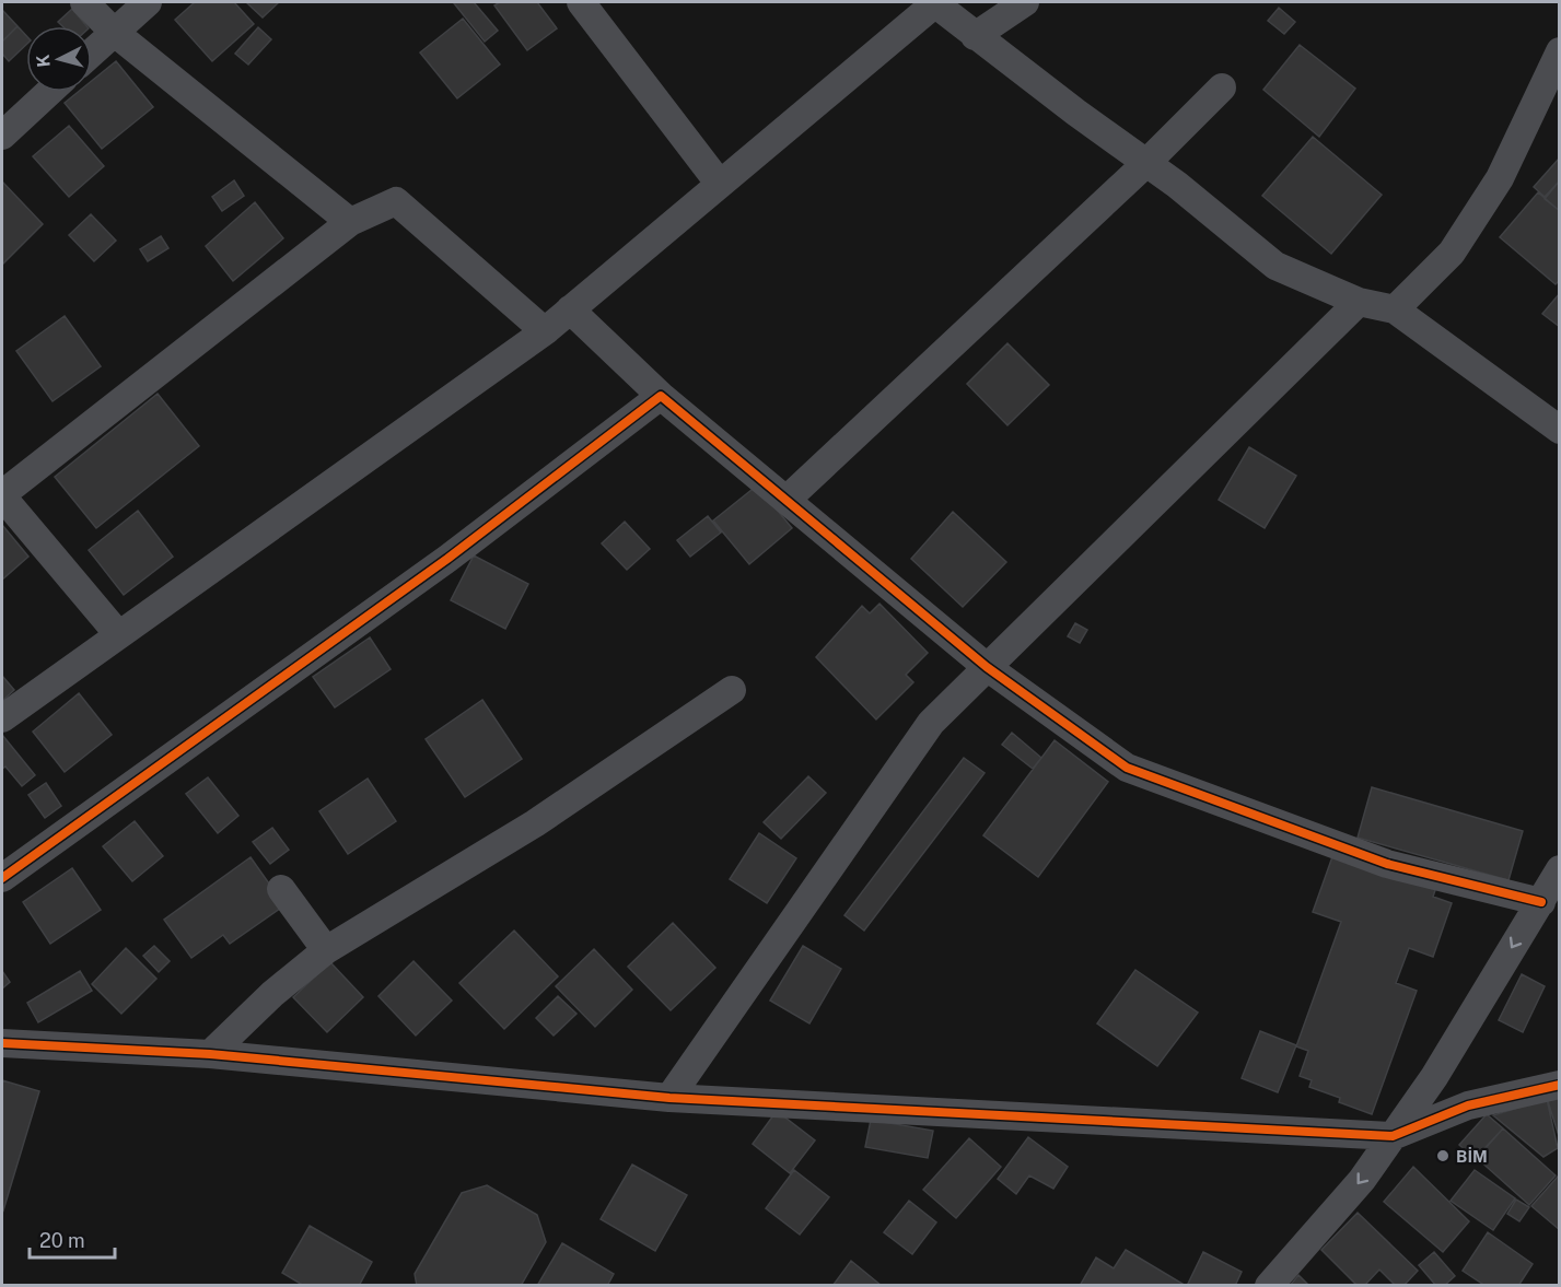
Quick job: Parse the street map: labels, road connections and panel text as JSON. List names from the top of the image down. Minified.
{"places":["BİM"],"scale_bar":"20 m","north":"left"}
